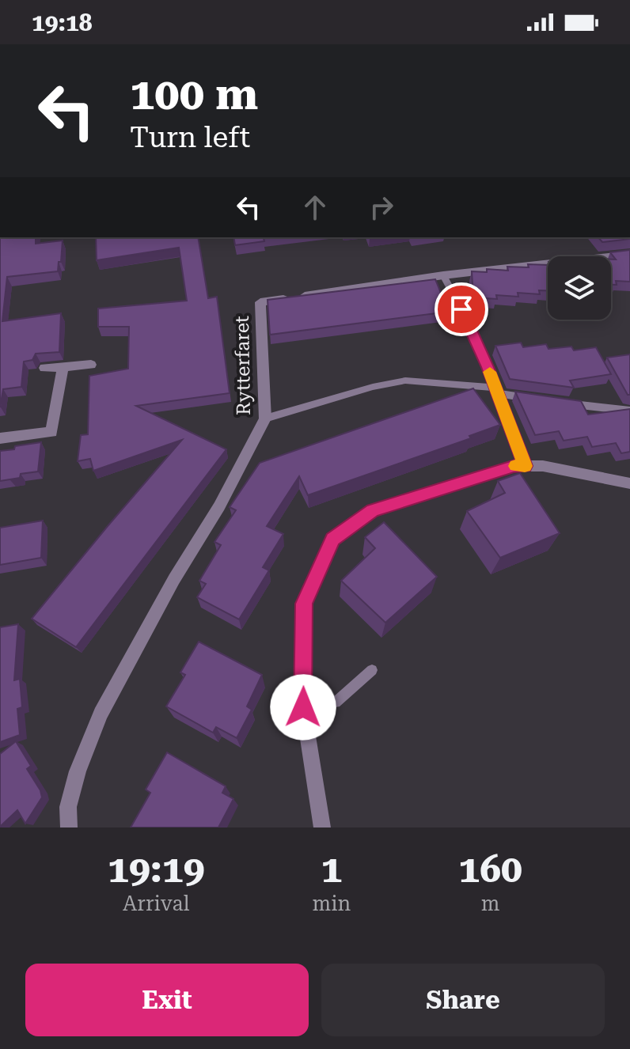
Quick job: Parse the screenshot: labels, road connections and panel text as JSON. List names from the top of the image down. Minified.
{"streets":{"street":["Rytterfaret"]},"page":{"status":"19:18","turn":["100 m","Turn left"],"eta":["19:19","Arrival","1","min","160","m"],"buttons":["Exit","Share"]}}
